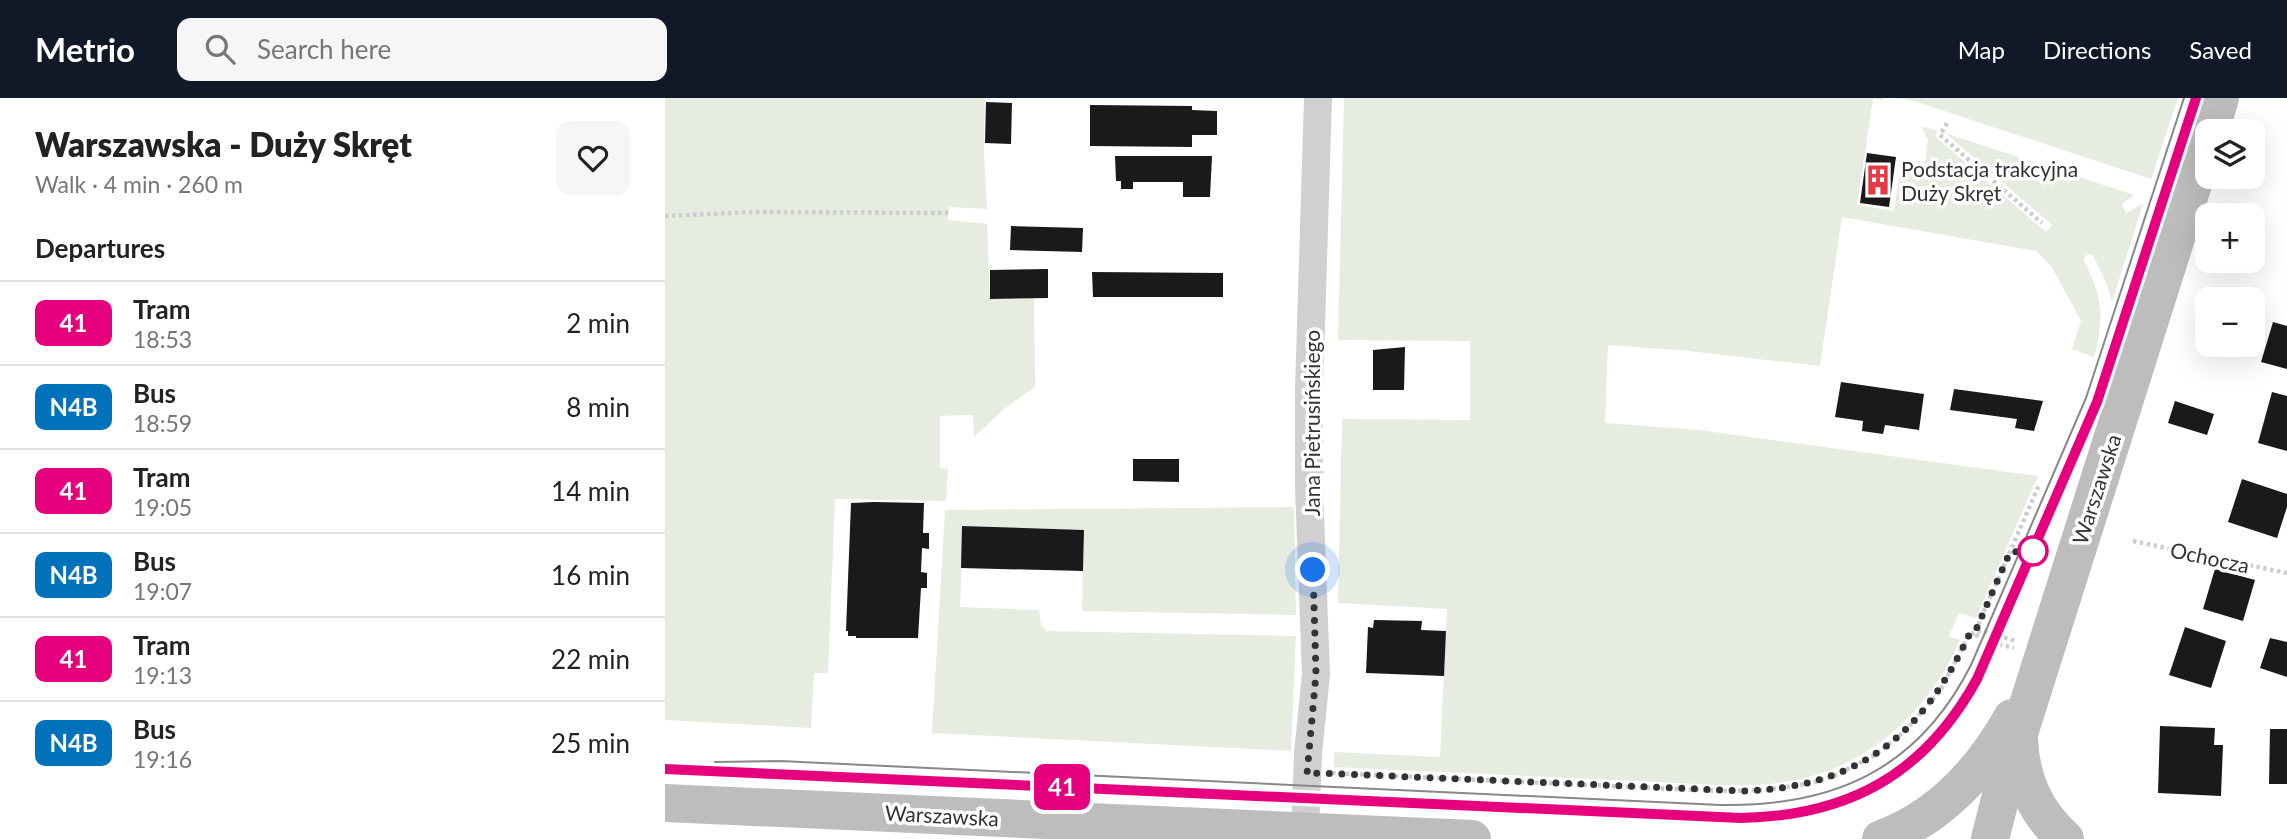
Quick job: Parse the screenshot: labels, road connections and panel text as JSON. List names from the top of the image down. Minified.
{"streets":{"street":["Jana Pietrusińskiego","Warszawska"],"path":["Ochocza"]},"crossings":[["Jana Pietrusińskiego","Warszawska"]],"places":{"building":["Podstacja trakcyjna Duży Skręt"]},"lines":["tram line 41"],"page":{"header":"Metrio","search":"Search here","nav":["Map","Directions","Saved"],"heading":[["Warszawska - Duży Skręt","Walk · 4 min · 260 m"],"Departures"],"on_map":"41","map_buttons":["+","−"],"list":[{"mark":"41","name":"Tram","note":"18:53","value":"2 min"},{"mark":"N4B","name":"Bus","note":"18:59","value":"8 min"},{"mark":"41","name":"Tram","note":"19:05","value":"14 min"},{"mark":"N4B","name":"Bus","note":"19:07","value":"16 min"},{"mark":"41","name":"Tram","note":"19:13","value":"22 min"},{"mark":"N4B","name":"Bus","note":"19:16","value":"25 min"}]}}
